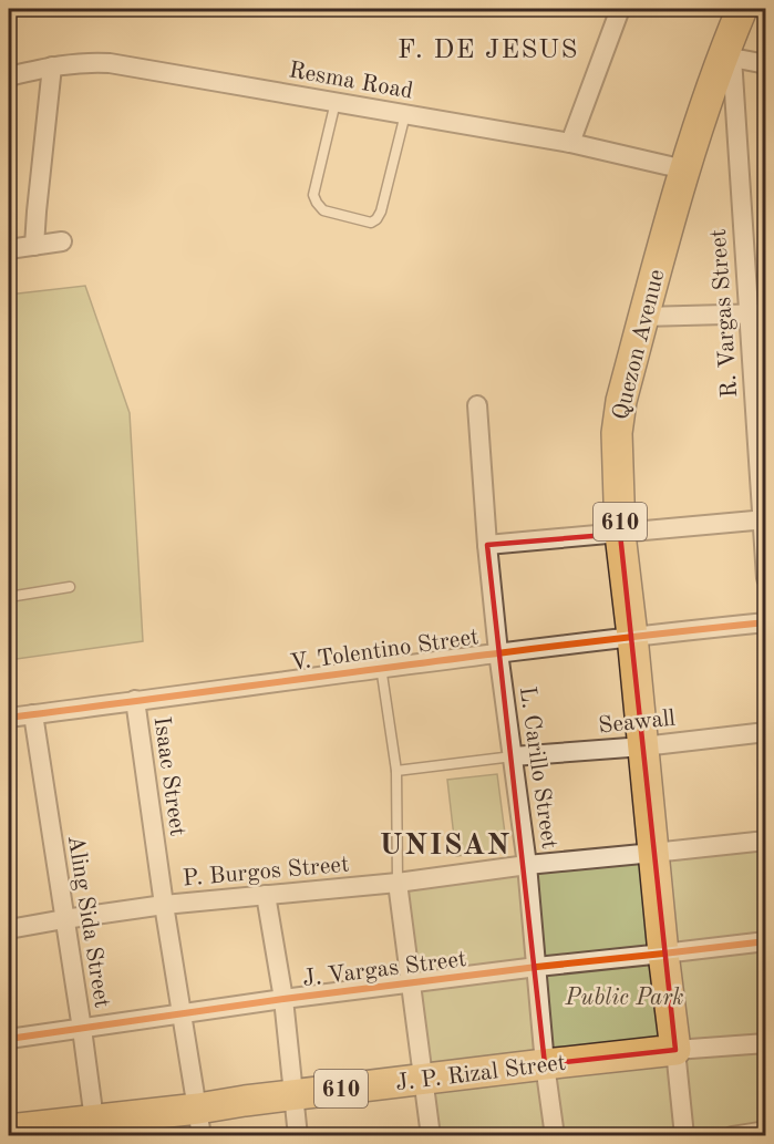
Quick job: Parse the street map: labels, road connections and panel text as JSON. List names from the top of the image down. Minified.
{"streets":{"main road":["Quezon Avenue","610","J. P. Rizal Street"],"street":["Resma Road","R. Vargas Street","V. Tolentino Street","Seawall","L. Carillo Street","Isaac Street","P. Burgos Street","Aling Sida Street","J. Vargas Street"]},"crossings":[["Resma Road","Quezon Avenue"],["R. Vargas Street","Quezon Avenue"],["Quezon Avenue","V. Tolentino Street"],["Quezon Avenue","Seawall"],["Quezon Avenue","P. Burgos Street"],["Quezon Avenue","J. Vargas Street"],["Quezon Avenue","J. P. Rizal Street"],["V. Tolentino Street","L. Carillo Street"],["V. Tolentino Street","Isaac Street"],["V. Tolentino Street","Aling Sida Street"],["Seawall","L. Carillo Street"],["L. Carillo Street","P. Burgos Street"],["L. Carillo Street","J. Vargas Street"],["L. Carillo Street","J. P. Rizal Street"],["Isaac Street","P. Burgos Street"],["Isaac Street","J. Vargas Street"],["Isaac Street","J. P. Rizal Street"],["P. Burgos Street","Aling Sida Street"],["Aling Sida Street","J. Vargas Street"],["Aling Sida Street","J. P. Rizal Street"]],"districts":["F. DE JESUS","UNISAN"],"parks":["Public Park"]}
